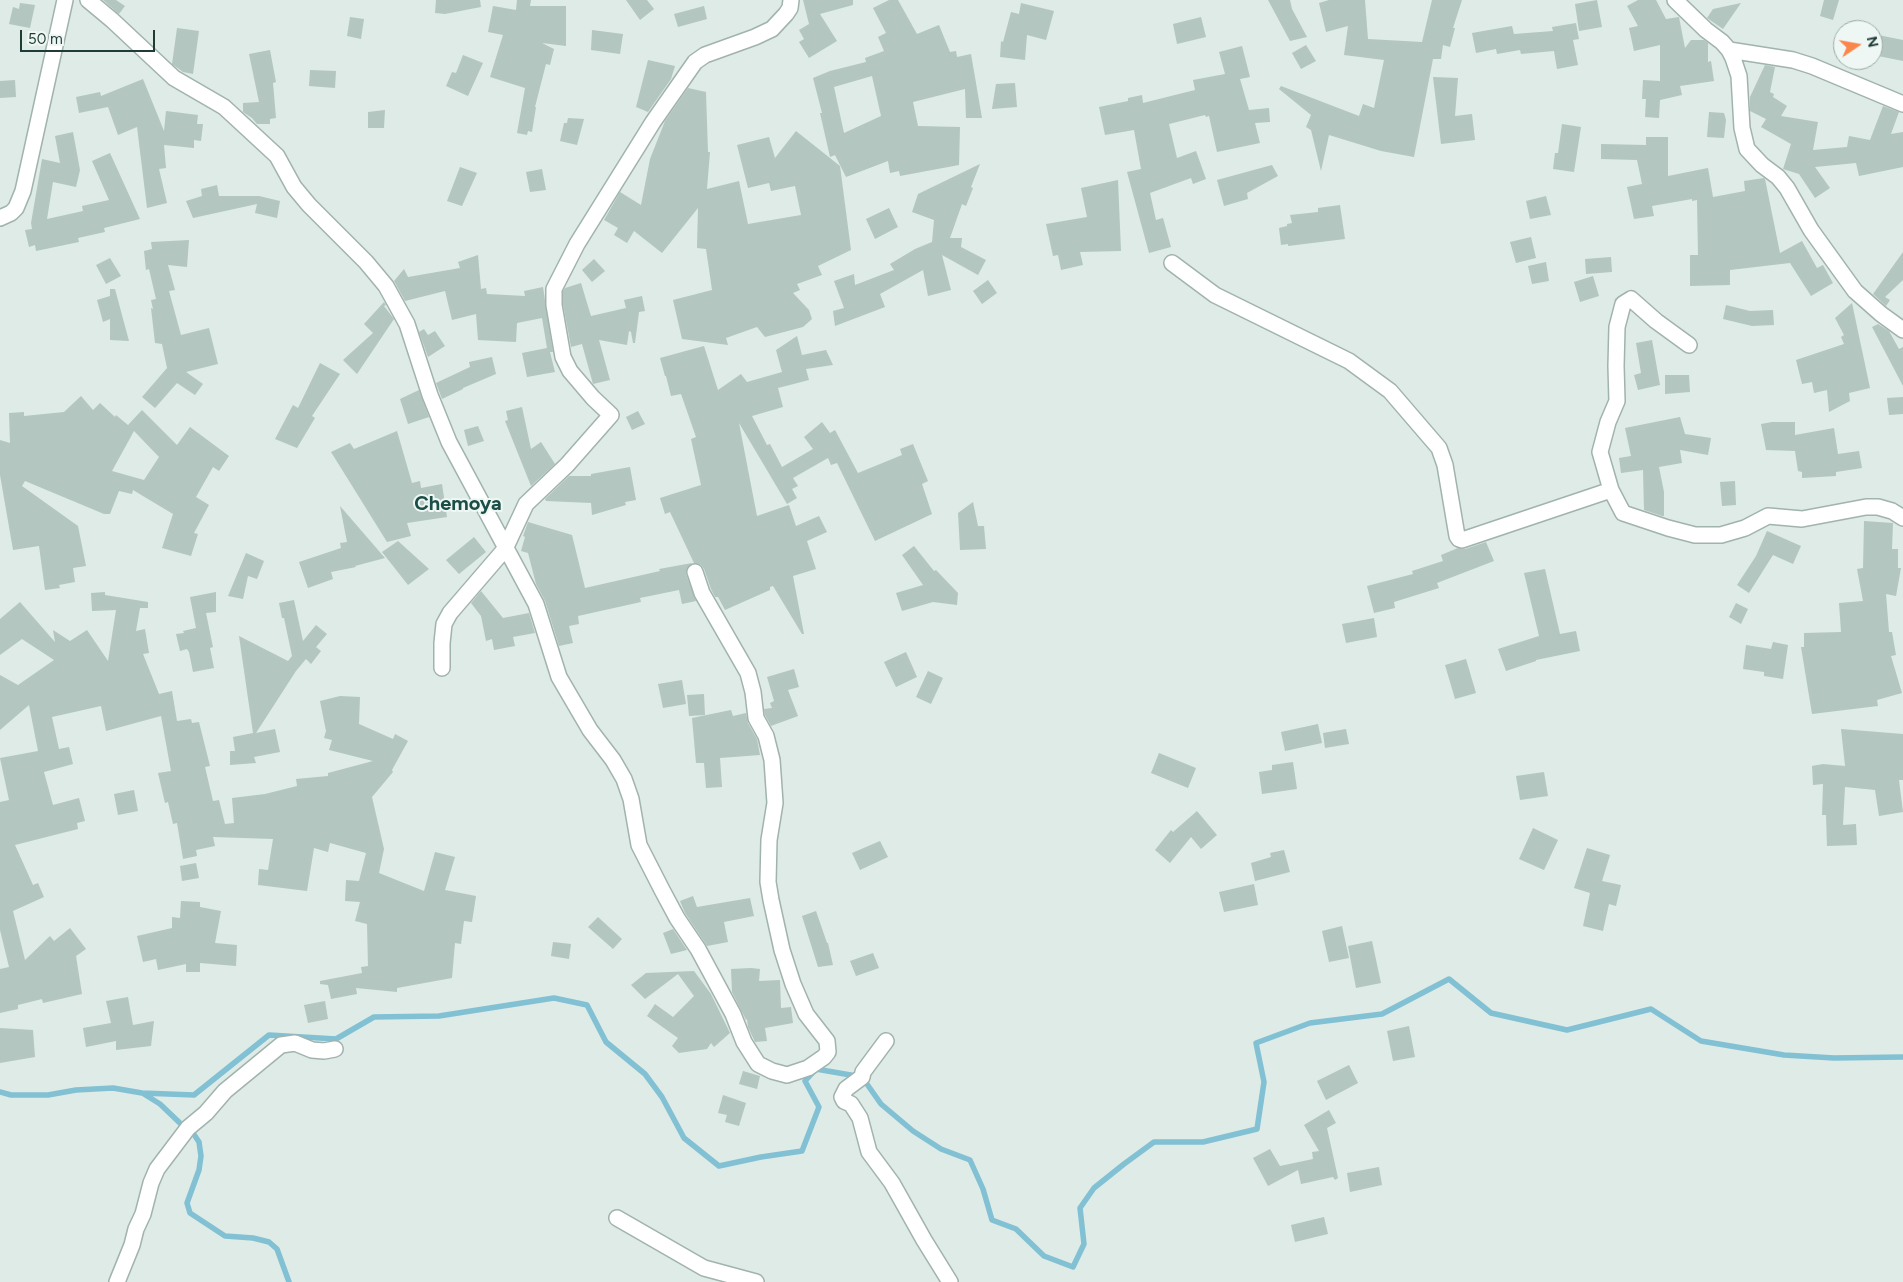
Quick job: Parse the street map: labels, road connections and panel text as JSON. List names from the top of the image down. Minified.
{"districts":["Chemoya"],"scale_bar":"50 m","north":"right"}
